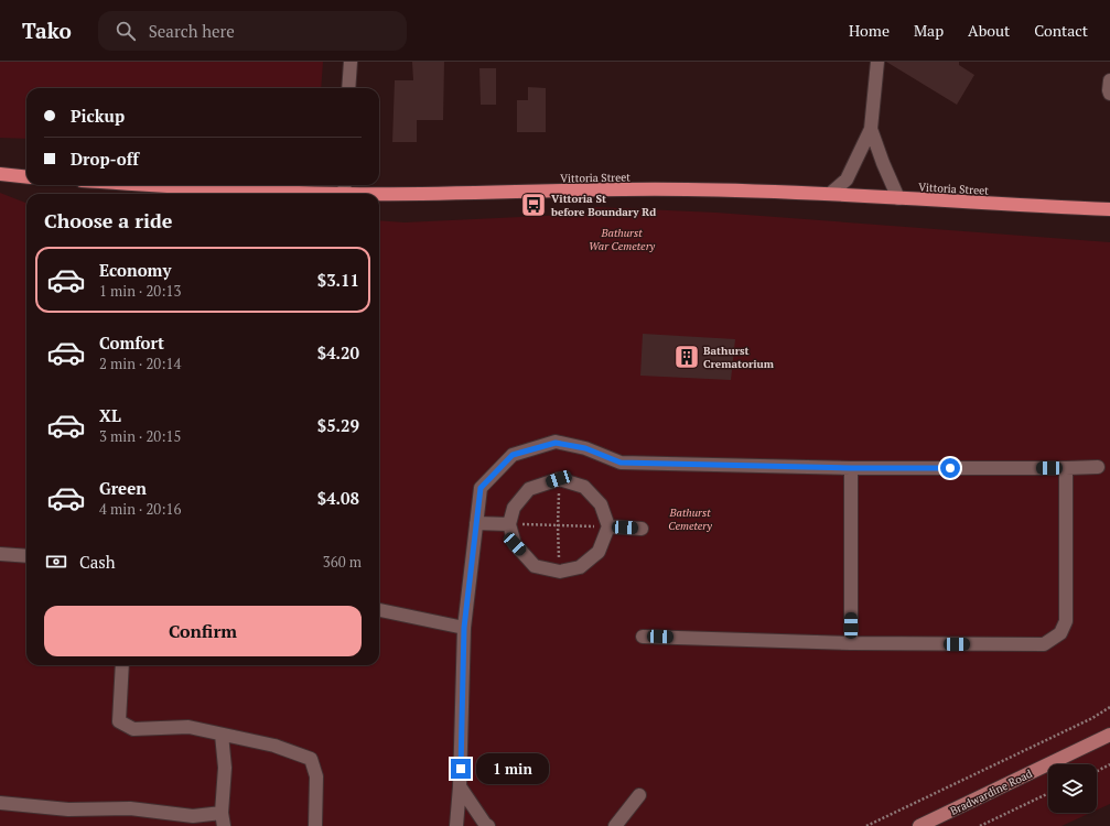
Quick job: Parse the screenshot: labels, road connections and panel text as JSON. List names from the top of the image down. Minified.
{"streets":{"highway":["Vittoria Street"],"main road":["Bradwardine Road"]},"parks":["Bathurst War Cemetery","Bathurst Cemetery"],"places":{"bus stop":["Vittoria St before Boundary Rd"],"building":["Bathurst Crematorium"]},"page":{"header":"Tako","search":"Search here","nav":["Home","Map","About","Contact"],"banner":["Pickup","Drop-off"],"heading":"Choose a ride","list":[{"name":"Economy","note":"1 min · 20:13","value":"$3.11"},{"name":"Comfort","note":"2 min · 20:14","value":"$4.20"},{"name":"XL","note":"3 min · 20:15","value":"$5.29"},{"name":"Green","note":"4 min · 20:16","value":"$4.08"}],"pay":["Cash","360 m"],"buttons":"Confirm","bubble":"1 min"}}
